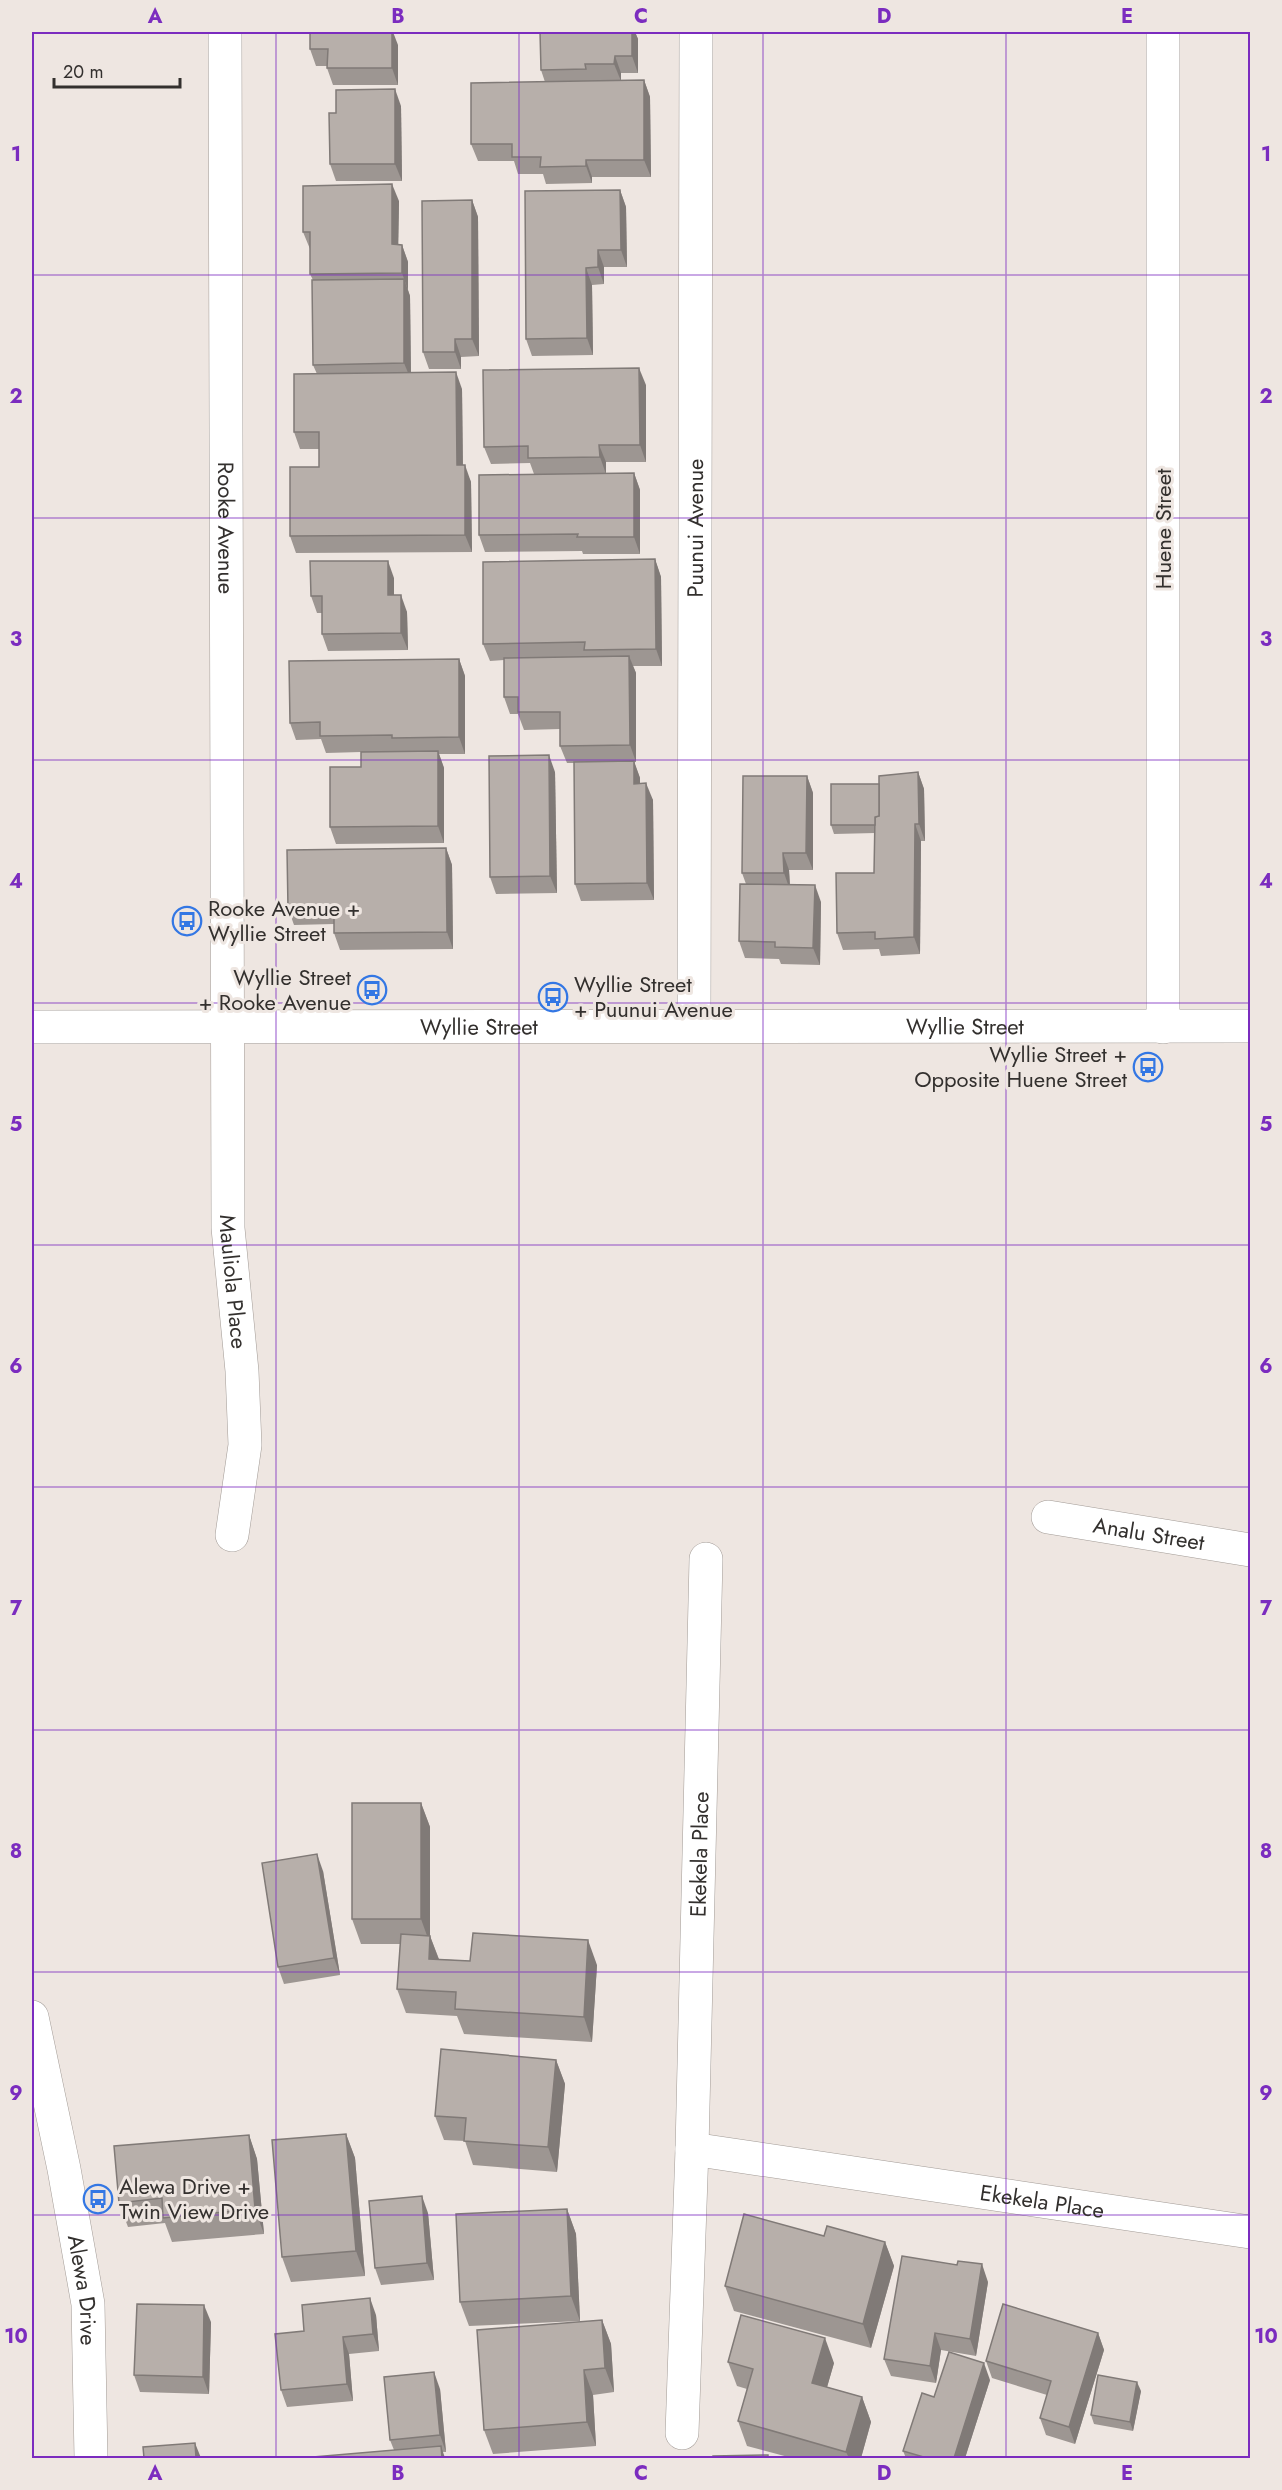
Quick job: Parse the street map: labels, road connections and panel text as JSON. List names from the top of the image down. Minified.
{"streets":{"street":["Rooke Avenue","Puunui Avenue","Huene Street","Wyllie Street","Mauliola Place","Analu Street","Ekekela Place","Alewa Drive"]},"crossings":[["Rooke Avenue","Wyllie Street"],["Rooke Avenue","Mauliola Place"],["Puunui Avenue","Wyllie Street"],["Huene Street","Wyllie Street"],["Wyllie Street","Mauliola Place"]],"places":{"bus stop":["Rooke Avenue + Wyllie Street","Wyllie Street + Rooke Avenue","Wyllie Street + Puunui Avenue","Wyllie Street + Opposite Huene Street","Alewa Drive + Twin View Drive"]},"scale_bar":"20 m","grid":{"columns":["A","B","C","D","E"],"rows":["1","2","3","4","5","6","7","8","9","10"]}}
